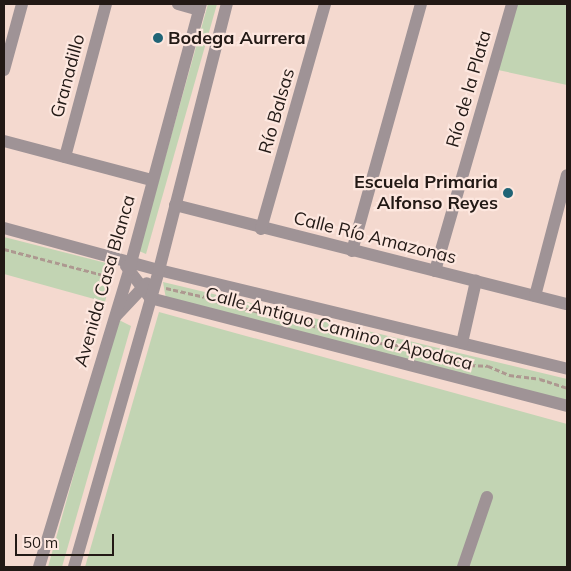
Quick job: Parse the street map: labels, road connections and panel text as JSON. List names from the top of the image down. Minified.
{"streets":{"street":["Granadillo","Río de la Plata","Río Balsas","Calle Río Amazonas","Avenida Casa Blanca","Calle Antiguo Camino a Apodaca"]},"crossings":[["Río de la Plata","Calle Río Amazonas"],["Río Balsas","Calle Río Amazonas"],["Avenida Casa Blanca","Calle Antiguo Camino a Apodaca"]],"places":["Bodega Aurrera","Escuela Primaria Alfonso Reyes"],"scale_bar":"50 m"}
